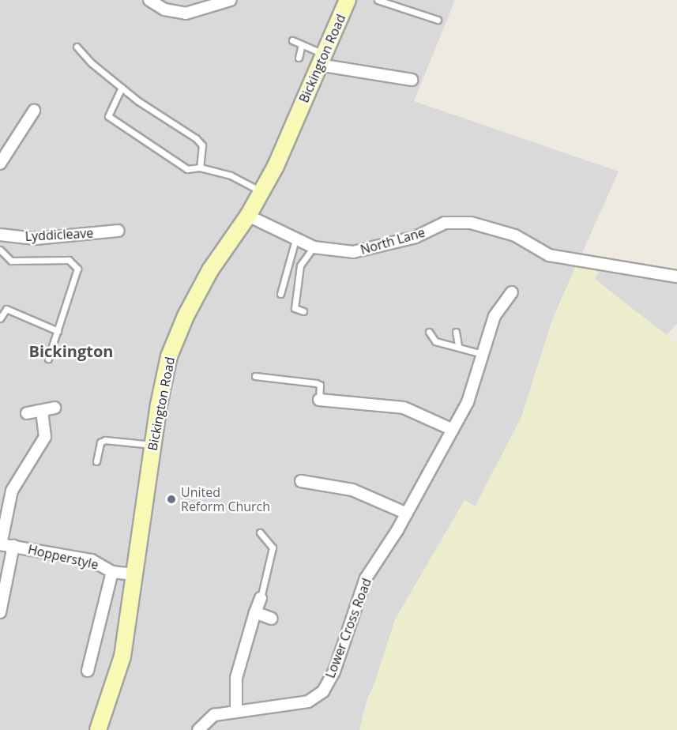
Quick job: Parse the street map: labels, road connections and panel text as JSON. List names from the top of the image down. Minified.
{"streets":{"main road":["Bickington Road"],"street":["Lyddicleave","North Lane","Hopperstyle","Lower Cross Road"]},"crossings":[["Bickington Road","North Lane"],["Bickington Road","Hopperstyle"]],"districts":["Bickington"],"places":["United Reform Church"]}
